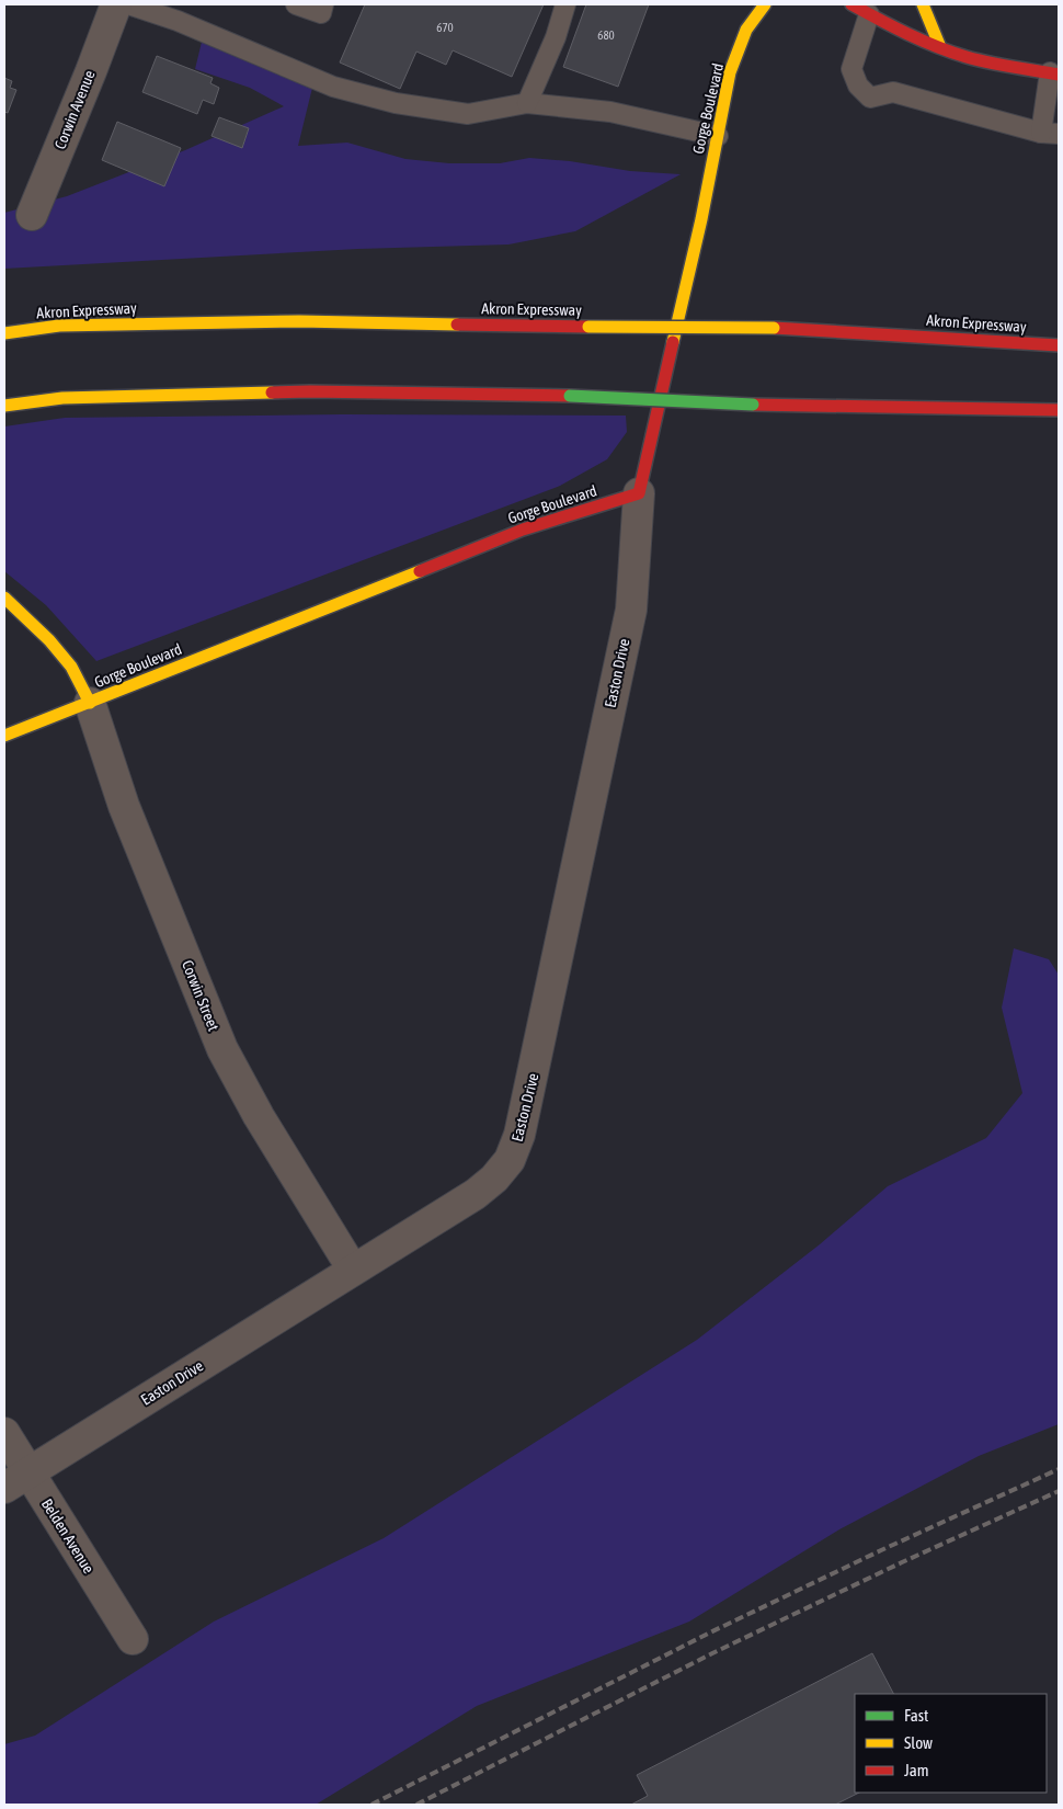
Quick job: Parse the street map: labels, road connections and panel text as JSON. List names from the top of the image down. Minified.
{"streets":{"main road":["Gorge Boulevard","Akron Expressway"],"street":["Corwin Avenue","Easton Drive","Corwin Street","Belden Avenue"]},"crossings":[["Gorge Boulevard","Easton Drive"],["Gorge Boulevard","Corwin Street"],["Easton Drive","Corwin Street"],["Easton Drive","Belden Avenue"]],"house_numbers":["670","680"],"legend":["Fast","Slow","Jam"]}
